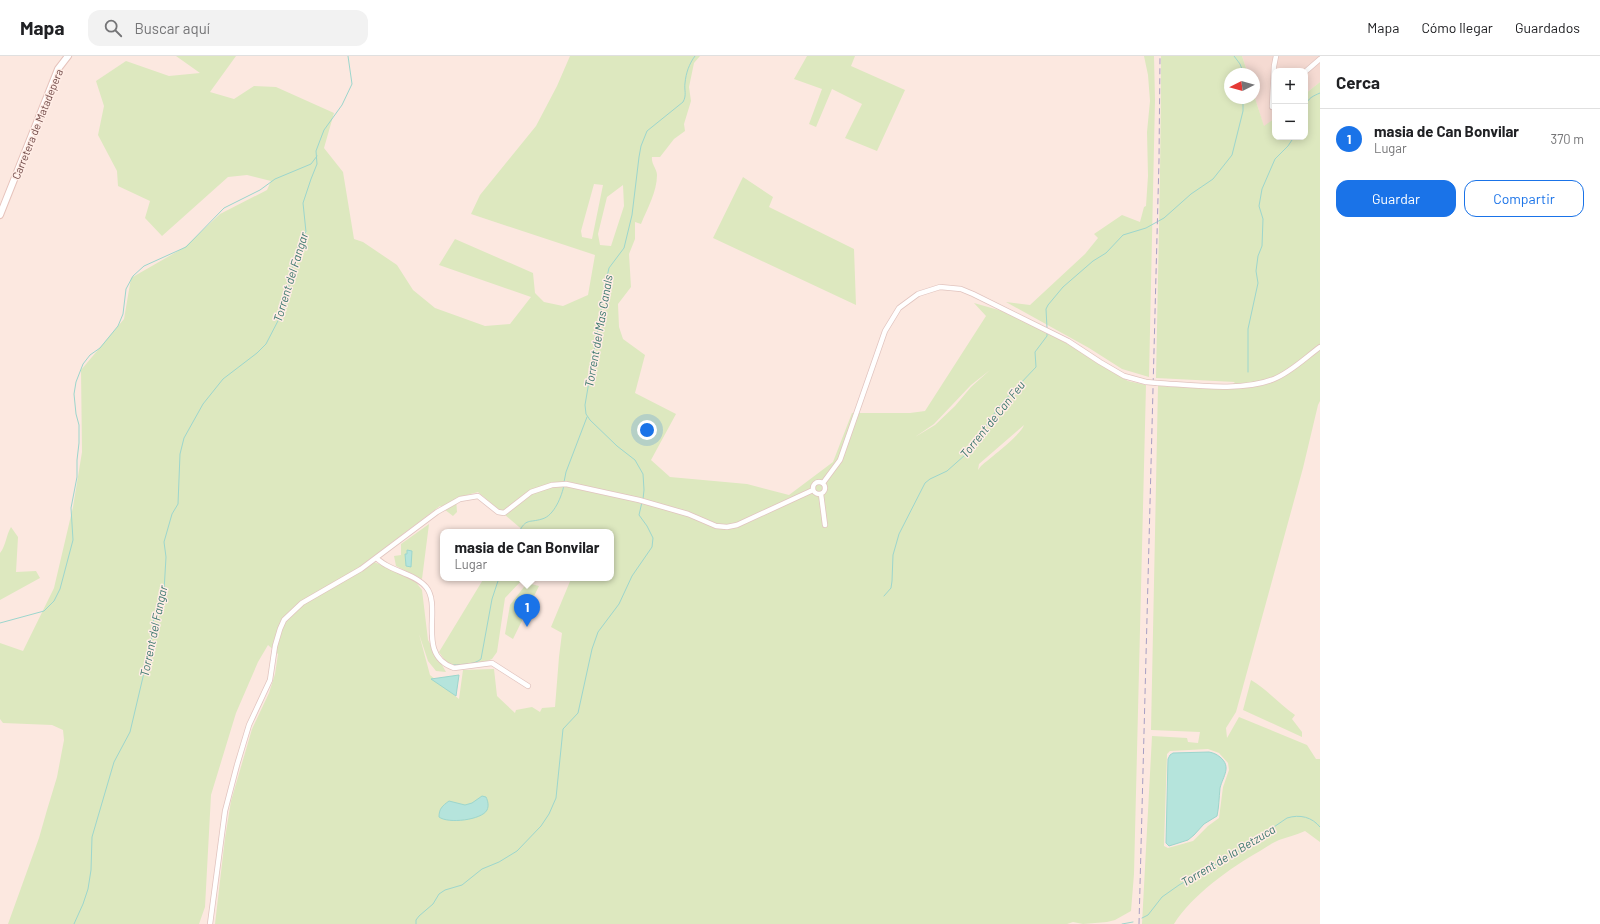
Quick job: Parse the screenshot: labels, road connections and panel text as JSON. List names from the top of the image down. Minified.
{"streets":{"street":["Carretera de Matadepera"]},"water":["Torrent del Fangar","Torrent del Mas Canals","Torrent de Can Feu","Torrent de la Betzuca"],"north":"left","page":{"header":"Mapa","search":"Buscar aquí","nav":["Mapa","Cómo llegar","Guardados"],"heading":"Cerca","map_buttons":["+","−"],"list":[{"mark":"1","name":"masia de Can Bonvilar","note":"Lugar","value":"370 m"}],"buttons":["Guardar","Compartir"],"popup":["masia de Can Bonvilar","Lugar"],"pins":"1"}}
